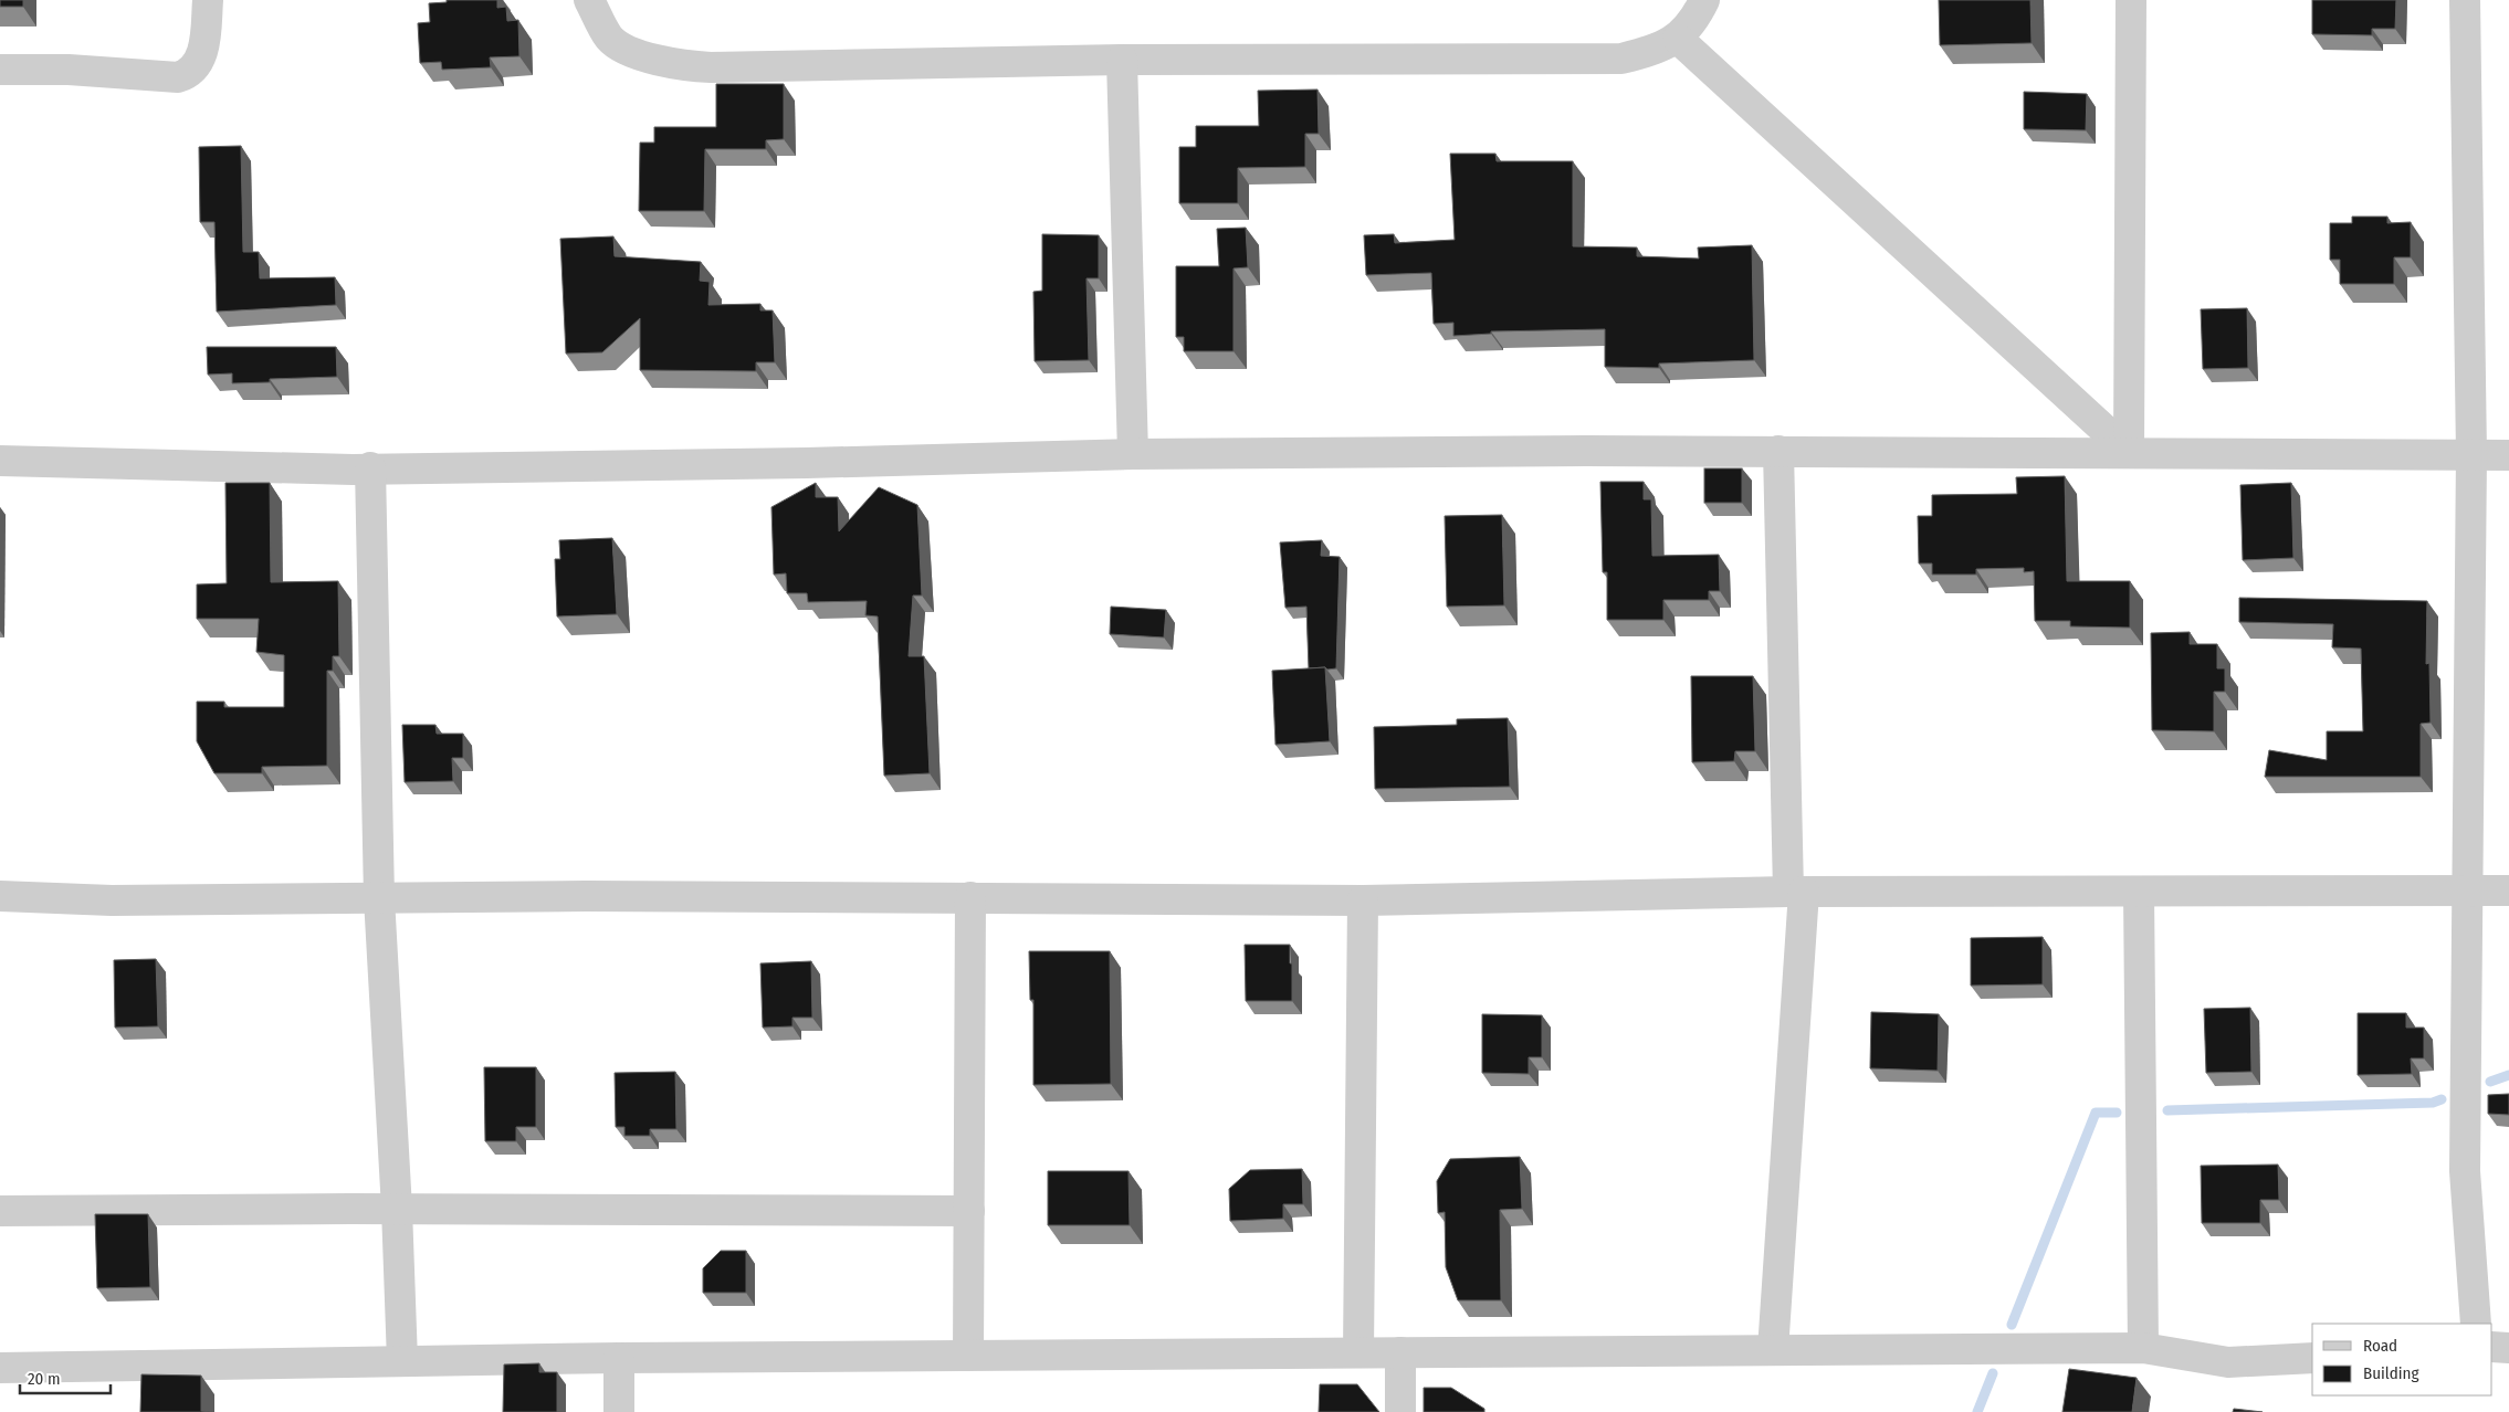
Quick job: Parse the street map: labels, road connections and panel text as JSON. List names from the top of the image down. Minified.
{"legend":["Road","Building"],"scale_bar":"20 m"}
